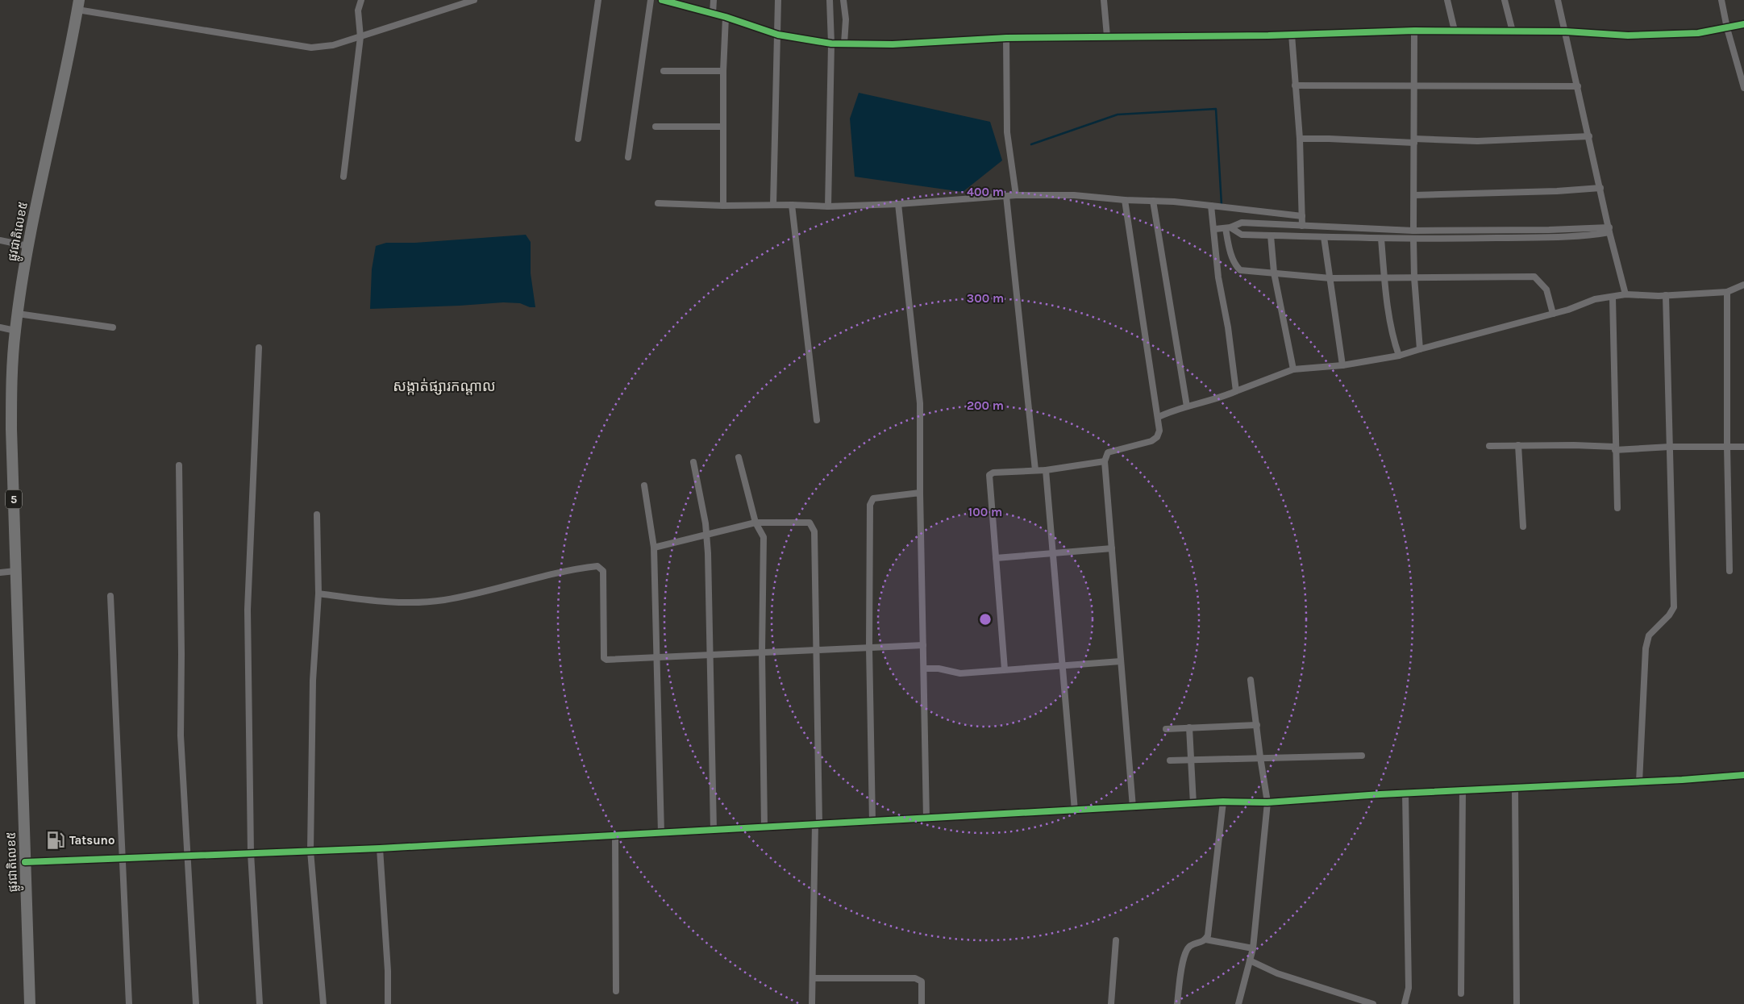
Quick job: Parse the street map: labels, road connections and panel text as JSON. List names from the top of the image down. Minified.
{"streets":{"highway":["ផ្លូវជាតិលេខ៥","5"]},"districts":["សង្កាត់ផ្សារកណ្ដាល"],"places":{"fuel station":["Tatsuno"]},"rings":["400 m","300 m","200 m","100 m"]}
